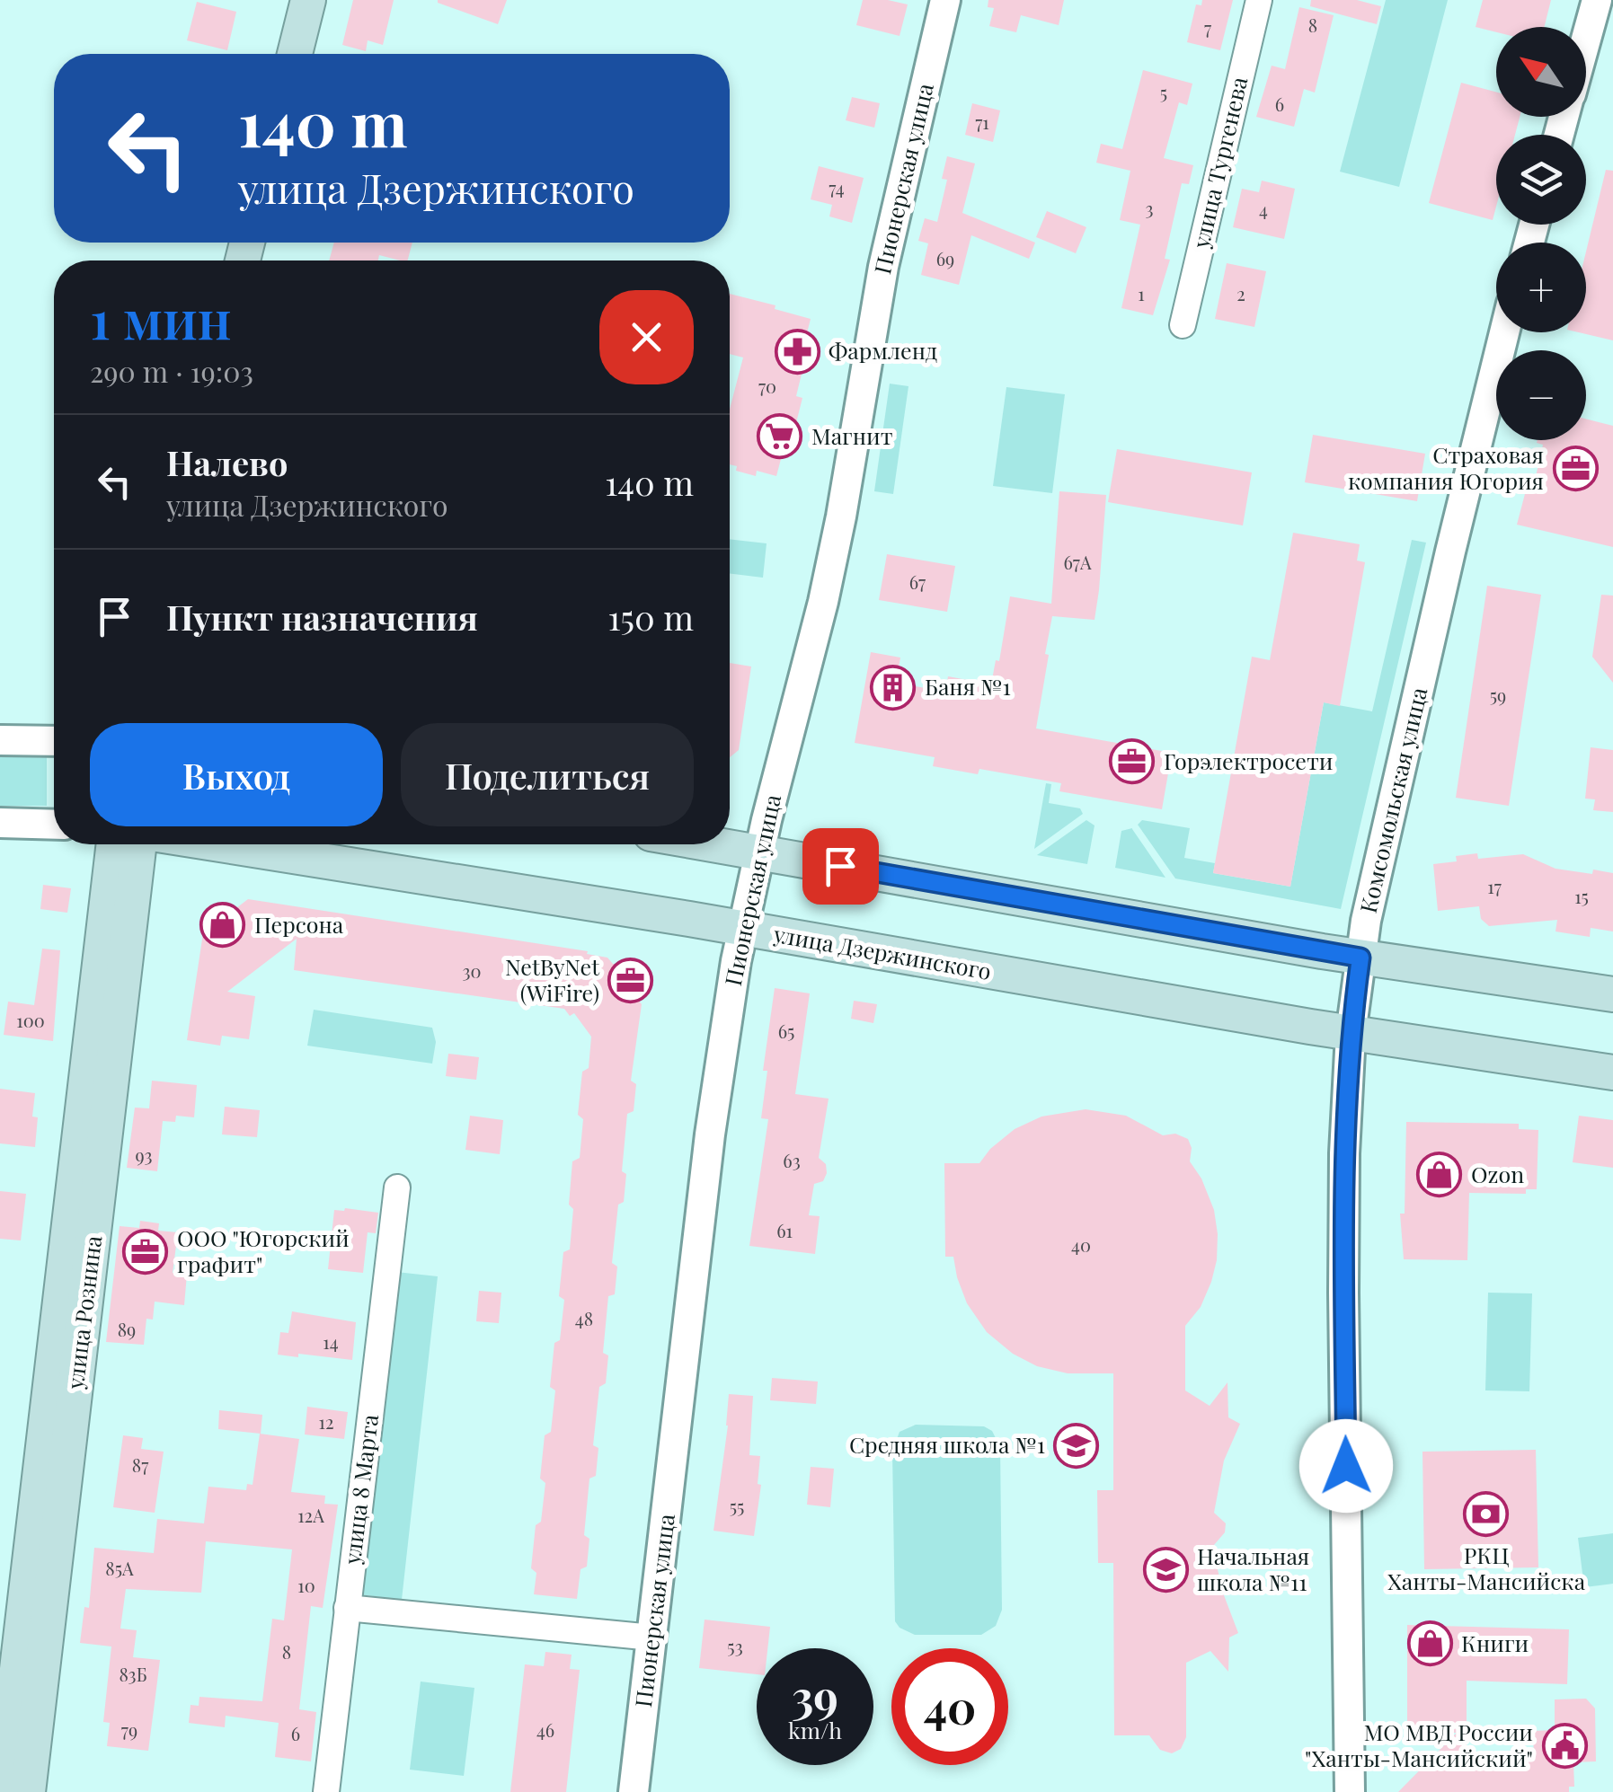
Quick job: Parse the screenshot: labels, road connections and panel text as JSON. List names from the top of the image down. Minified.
{"streets":{"main road":["улица Дзержинского","улица Рознина"],"street":["улица Тургенева","Пионерская улица","Комсомольская улица","улица 8 Марта"]},"crossings":[["Пионерская улица","улица Дзержинского"],["Комсомольская улица","улица Дзержинского"]],"places":{"pharmacy":["Фармленд"],"supermarket":["Магнит"],"office":["Страховая компания Югория","Горэлектросети","NetByNet (WiFire)","ООО \"Югорский графит\""],"building":["Баня №1"],"shop":["Персона","Ozon","Книги"],"school or university":["Средняя школа №1","Начальная школа №11"],"bank":["РКЦ Ханты-Мансийска"],"public building":["МО МВД России \"Ханты-Мансийский\""]},"house_numbers":["8","7","5","6","71","74","3","4","69","1","2","70","67А","67","59","17","15","30","100","65","93","63","61","40","48","89","14","12","87","55","12А","85А","10","53","8","83Б","79","46","6"],"north":"top left","page":{"map_buttons":["+","−"],"turn":["140 m","улица Дзержинского"],"heading":["1 мин","290 m · 19:03"],"list":[{"name":"Налево","note":"улица Дзержинского","value":"140 m"},{"name":"Пункт назначения","value":"150 m"}],"buttons":["Выход","Поделиться"],"speed":"39 km/h","limit":"40"}}
